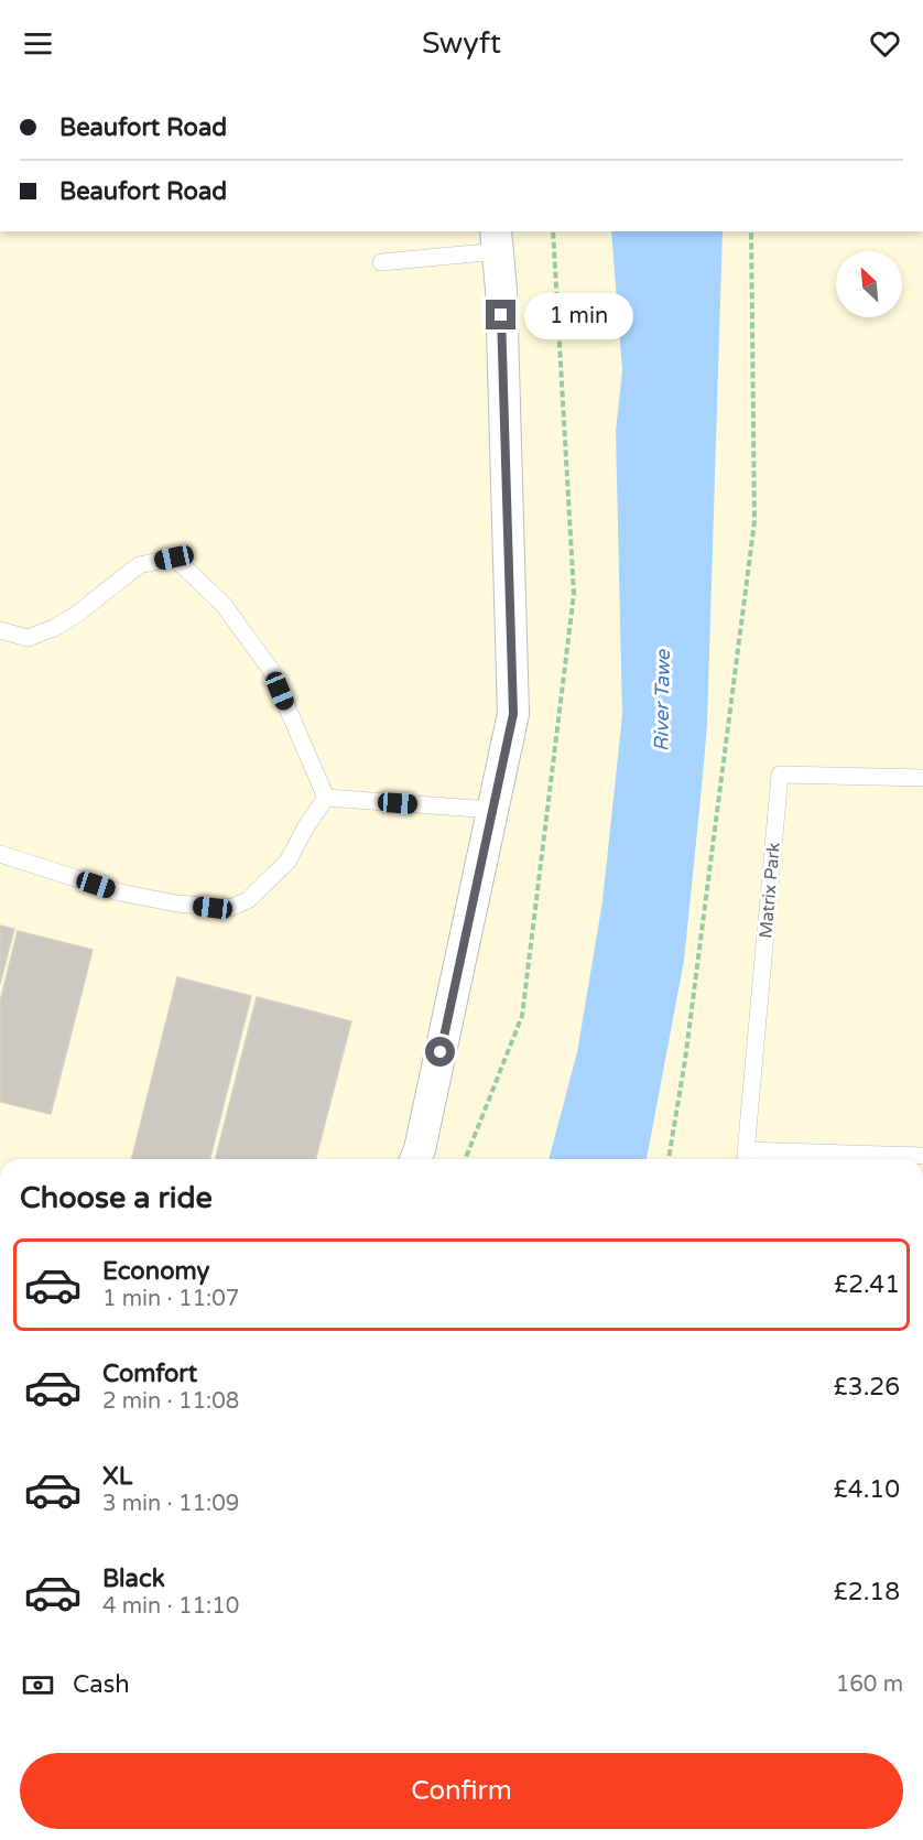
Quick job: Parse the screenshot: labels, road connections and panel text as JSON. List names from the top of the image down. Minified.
{"streets":{"lane":["Matrix Park"]},"water":["River Tawe"],"north":"top left","page":{"header":"Swyft","banner":["Beaufort Road","Beaufort Road"],"bubble":"1 min","heading":"Choose a ride","list":[{"name":"Economy","note":"1 min · 11:07","value":"£2.41"},{"name":"Comfort","note":"2 min · 11:08","value":"£3.26"},{"name":"XL","note":"3 min · 11:09","value":"£4.10"},{"name":"Black","note":"4 min · 11:10","value":"£2.18"}],"pay":["Cash","160 m"],"buttons":"Confirm"}}
